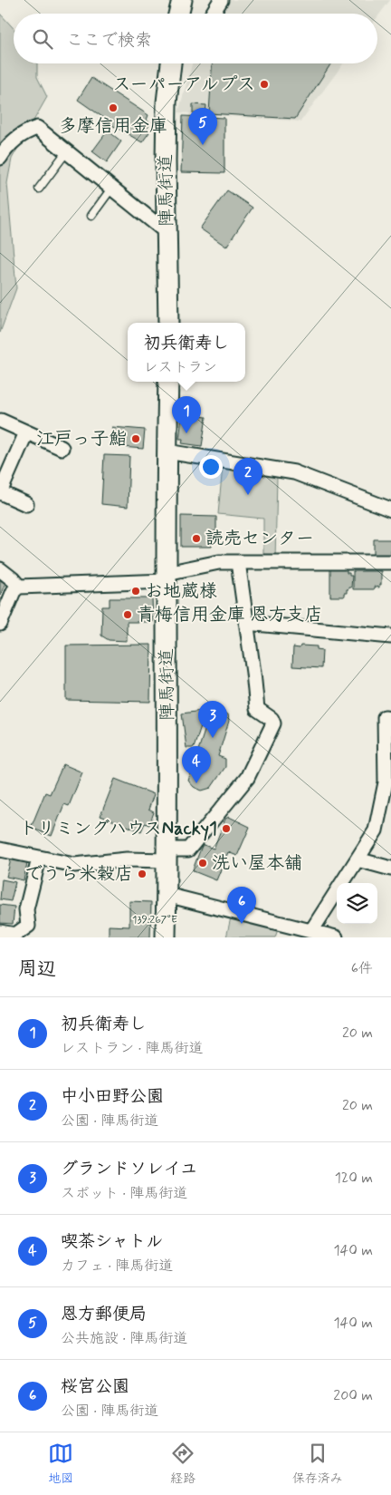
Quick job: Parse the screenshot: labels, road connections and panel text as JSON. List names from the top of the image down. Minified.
{"streets":{"main road":["陣馬街道"]},"places":["スーパーアルプス","多摩信用金庫","江戸っ子鮨","読売センター","お地蔵様","青梅信用金庫 恩方支店","トリミングハウスNacky1","洗い屋本舗","でうら米穀店"],"page":{"search":"ここで検索","pins":["5","1","2","3","4","6"],"popup":["初兵衛寿し","レストラン"],"heading":["周辺","6件"],"list":[{"mark":"1","name":"初兵衛寿し","note":"レストラン · 陣馬街道","value":"20 m"},{"mark":"2","name":"中小田野公園","note":"公園 · 陣馬街道","value":"20 m"},{"mark":"3","name":"グランドソレイユ","note":"スポット · 陣馬街道","value":"120 m"},{"mark":"4","name":"喫茶シャトル","note":"カフェ · 陣馬街道","value":"140 m"},{"mark":"5","name":"恩方郵便局","note":"公共施設 · 陣馬街道","value":"140 m"},{"mark":"6","name":"桜宮公園","note":"公園 · 陣馬街道","value":"200 m"}],"nav":["地図","経路","保存済み"]},"coordinates":["139.267°E"]}
